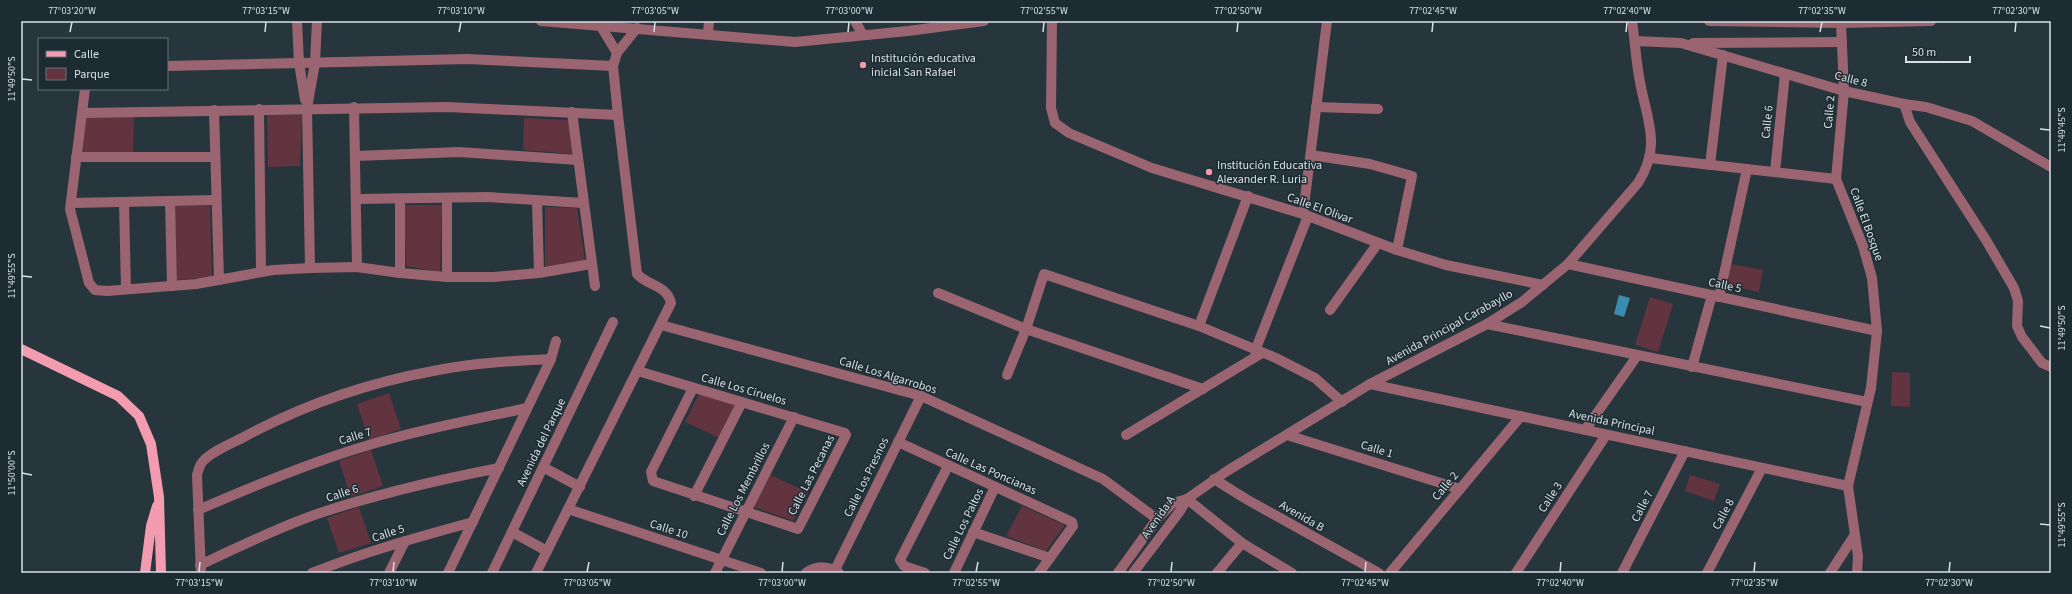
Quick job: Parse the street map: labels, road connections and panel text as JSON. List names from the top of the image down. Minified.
{"streets":{"street":["Calle 8","Calle 2","Calle 6","Calle El Olivar","Calle El Bosque","Calle 5","Avenida Principal Carabayllo","Calle Los Algarrobos","Calle Los Ciruelos","Avenida Principal","Calle 7","Avenida del Parque","Calle 1","Calle Las Poncianas","Calle Las Pecanas","Calle Los Presnos","Calle Los Membrillos","Calle 3","Avenida B","Avenida A","Calle Los Paltos","Calle 10"]},"crossings":[["Calle 8","Calle 2"],["Calle 8","Calle 6"],["Calle 8","Avenida Principal Carabayllo"],["Calle 8","Avenida Principal"],["Calle 2","Calle El Bosque"],["Calle 2","Avenida Principal"],["Calle 2","Calle 1"],["Calle 6","Calle El Bosque"],["Calle El Olivar","Avenida Principal Carabayllo"],["Calle El Bosque","Calle 5"],["Calle El Bosque","Avenida Principal Carabayllo"],["Calle El Bosque","Avenida Principal"],["Calle 5","Avenida Principal Carabayllo"],["Avenida Principal Carabayllo","Avenida Principal"],["Avenida Principal Carabayllo","Calle 1"],["Avenida Principal Carabayllo","Avenida B"],["Avenida Principal Carabayllo","Avenida A"],["Calle Los Algarrobos","Calle Los Presnos"],["Calle Los Algarrobos","Avenida A"],["Calle Los Ciruelos","Calle Las Pecanas"],["Calle Los Ciruelos","Calle Los Membrillos"],["Avenida Principal","Calle 7"],["Avenida Principal","Calle 3"],["Calle Las Poncianas","Calle Los Presnos"],["Calle Las Poncianas","Calle Los Paltos"],["Calle Las Pecanas","Calle Los Membrillos"],["Calle Los Membrillos","Calle 10"]],"places":["Institución educativa inicial San Rafael","Institución Educativa Alexander R. Luria"],"legend":["Calle","Parque"],"scale_bar":"50 m","coordinates":["77°03'20\"W","77°03'15\"W","77°03'10\"W","77°03'05\"W","77°03'00\"W","77°02'55\"W","77°02'50\"W","77°02'45\"W","77°02'40\"W","77°02'35\"W","77°02'30\"W","11°49'50\"S","11°49'45\"S","11°49'55\"S","11°50'00\"S"]}
